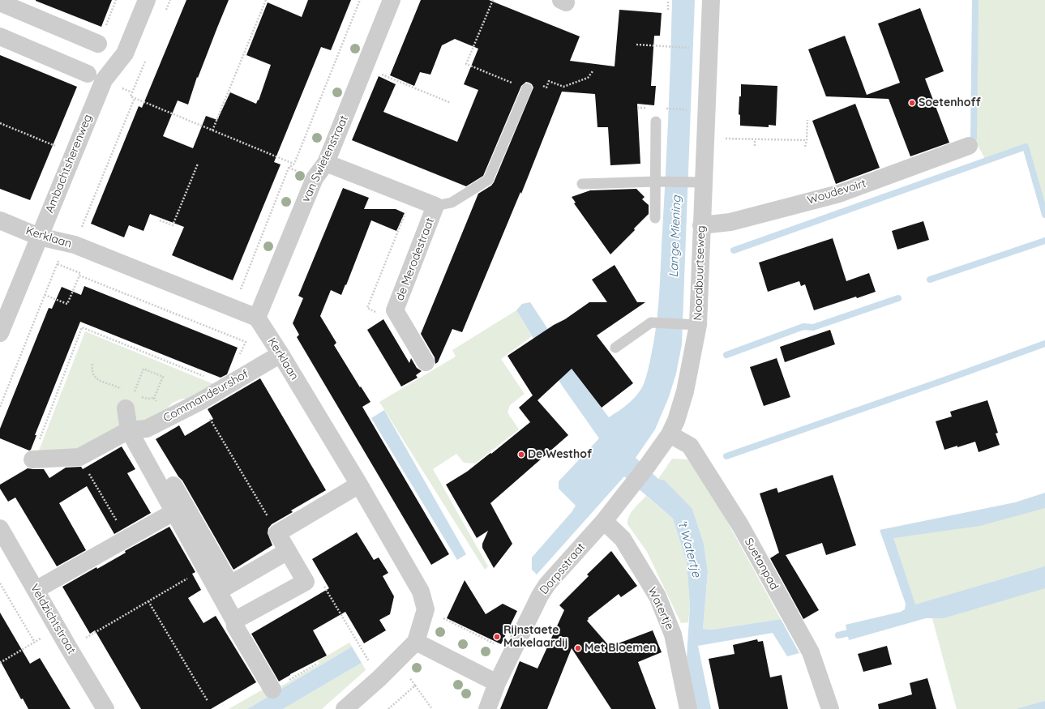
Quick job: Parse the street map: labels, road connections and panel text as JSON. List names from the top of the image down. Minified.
{"streets":{"street":["van Swietenstraat","Ambachtsherenweg","Woudevoirt","Kerklaan","de Merodestraat","Noordbuurtseweg","Commandeurshof","Suetanpad","Dorpsstraat","Watertje","Veldzichtstraat"]},"crossings":[["van Swietenstraat","Kerklaan"],["van Swietenstraat","de Merodestraat"],["Ambachtsherenweg","Kerklaan"],["Woudevoirt","Noordbuurtseweg"],["Kerklaan","Commandeurshof"],["Noordbuurtseweg","Suetanpad"],["Noordbuurtseweg","Dorpsstraat"],["Noordbuurtseweg","Watertje"],["Dorpsstraat","Watertje"]],"water":["Lange Miening","'t Watertje"],"places":["Soetenhoff","De Westhof","Rijnstaete Makelaardij","Met Bloemen"]}
